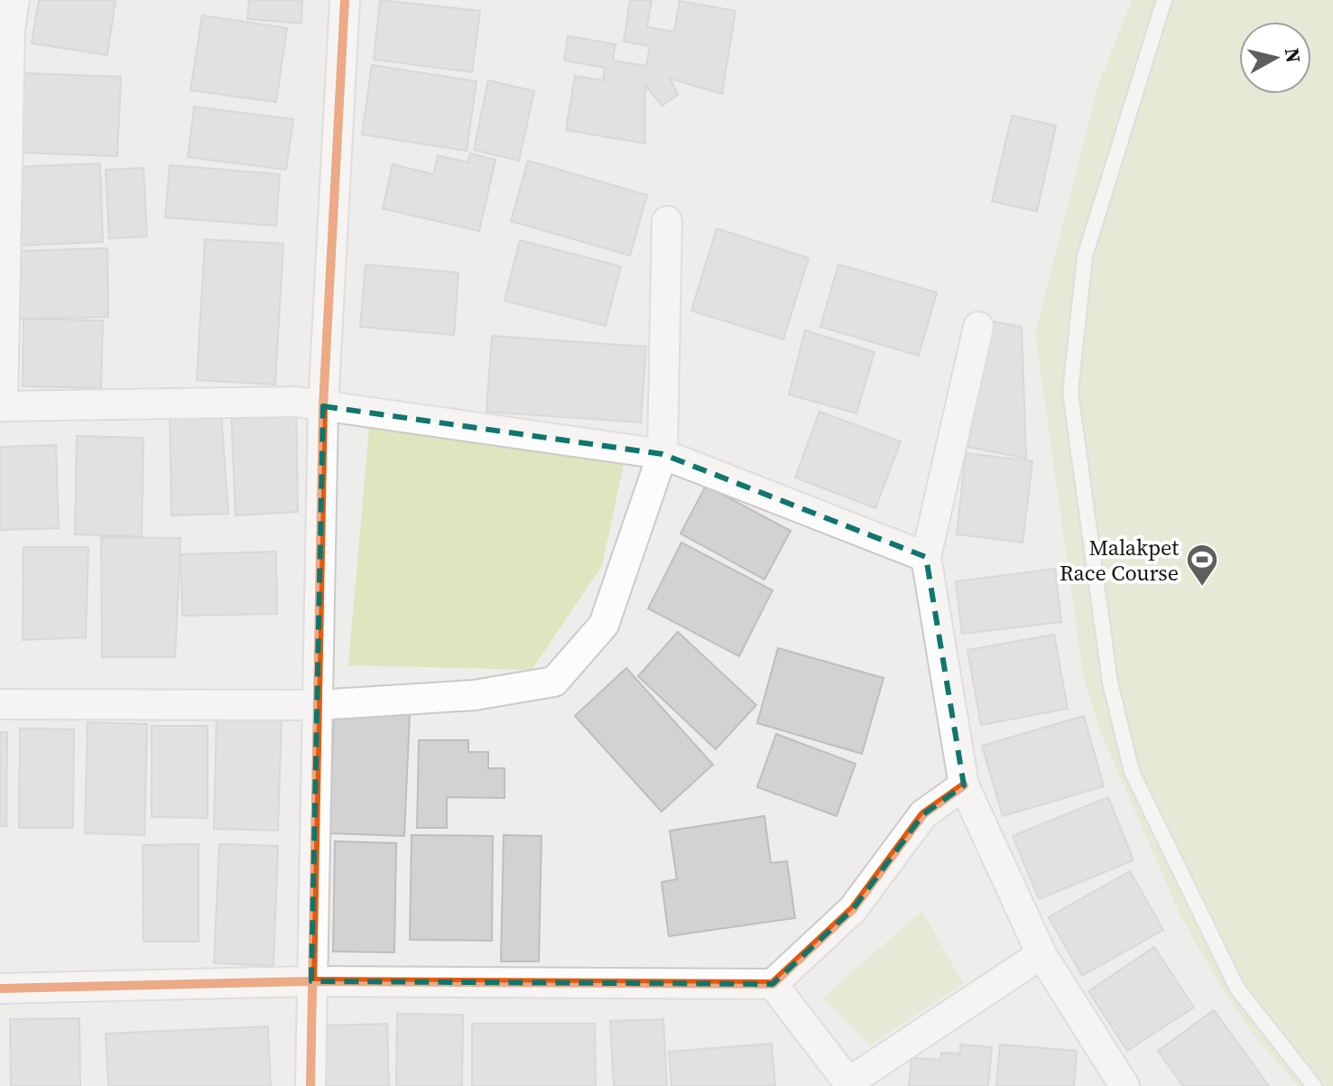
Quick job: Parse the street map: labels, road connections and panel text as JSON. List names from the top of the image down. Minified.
{"places":{"sports":["Malakpet Race Course"]},"north":"right"}
